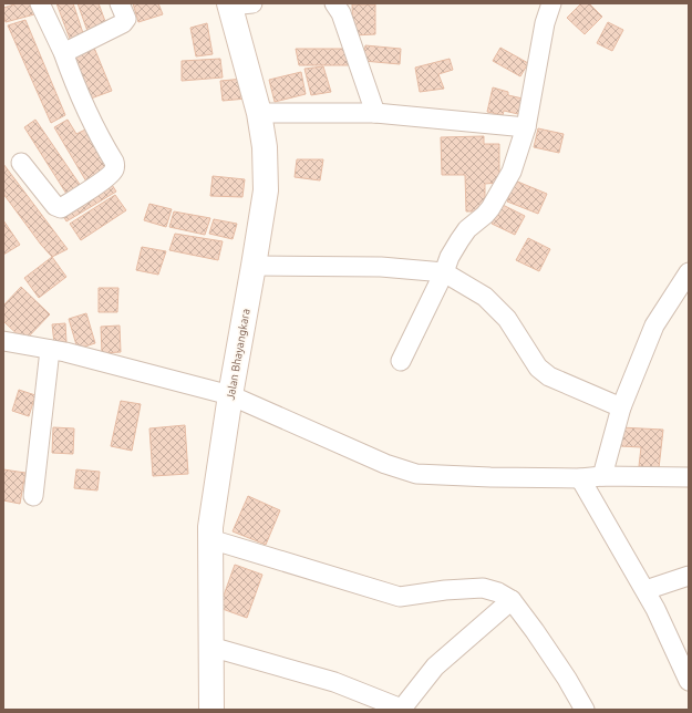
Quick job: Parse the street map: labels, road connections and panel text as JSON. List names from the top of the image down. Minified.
{"streets":{"street":["Jalan Bhayangkara"]}}
